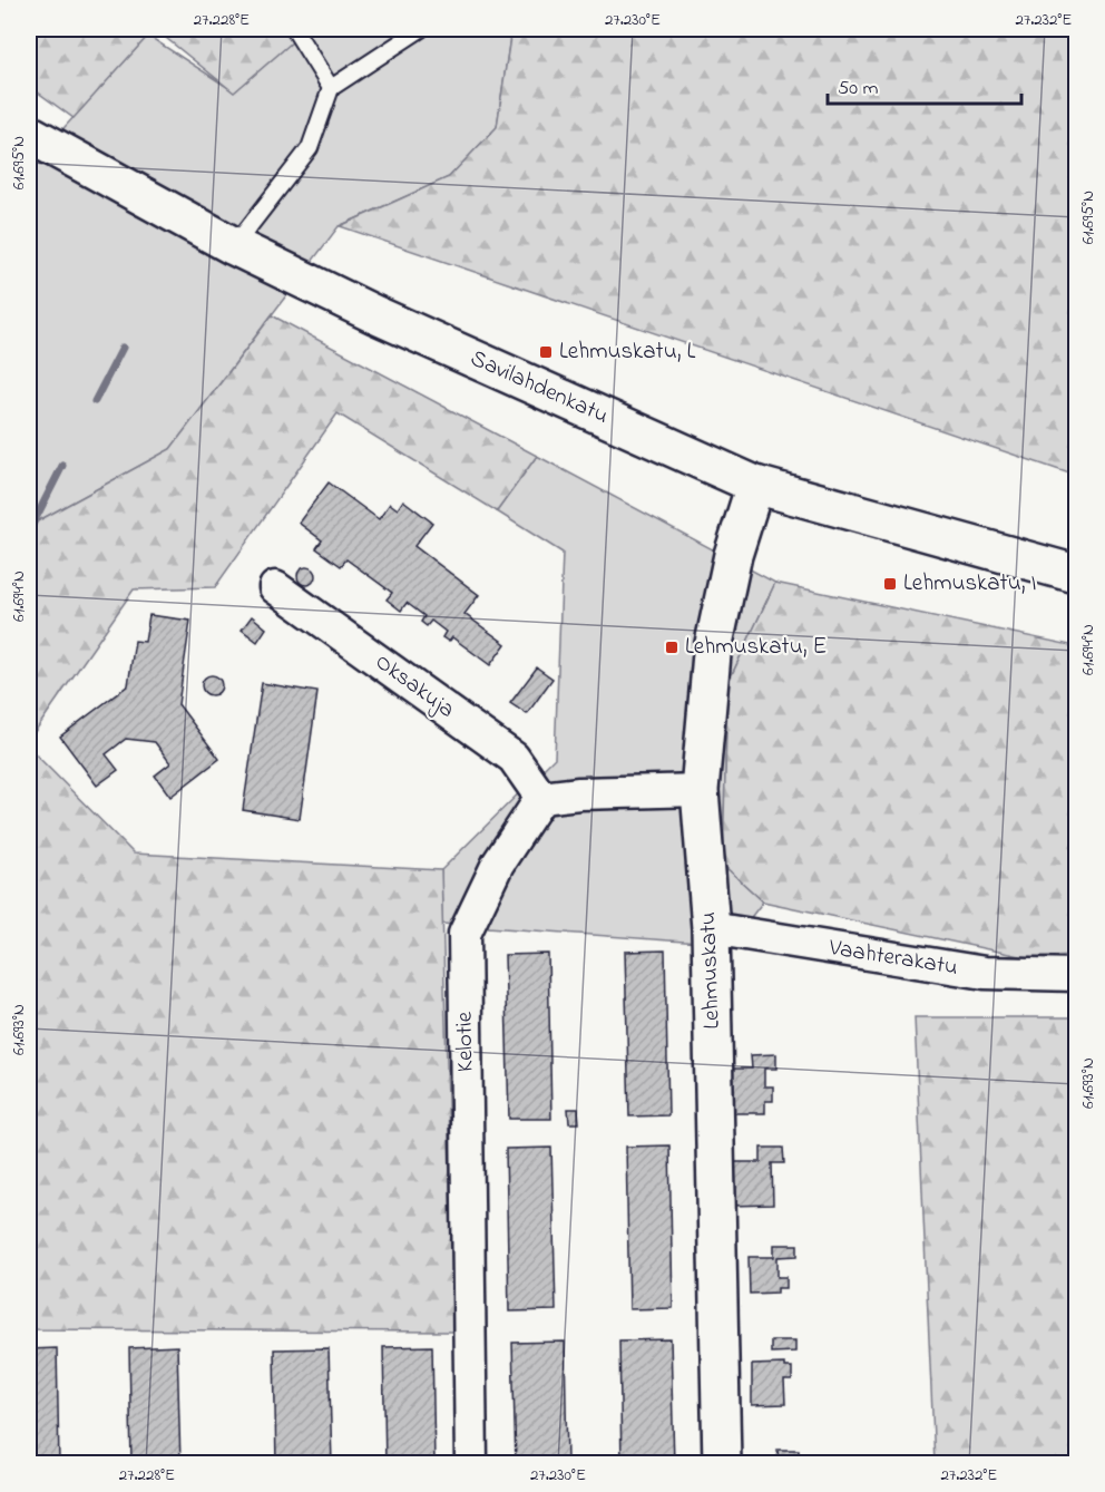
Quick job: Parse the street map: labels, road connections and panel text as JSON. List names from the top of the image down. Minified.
{"streets":{"main road":["Savilahdenkatu","Lehmuskatu"],"street":["Oksakuja","Vaahterakatu","Kelotie"]},"crossings":[["Savilahdenkatu","Lehmuskatu"],["Oksakuja","Kelotie"],["Vaahterakatu","Lehmuskatu"]],"places":{"transit":["Lehmuskatu, L","Lehmuskatu, I","Lehmuskatu, E"]},"scale_bar":"50 m","coordinates":["27.228°E","27.230°E","27.232°E","61.695°N","61.694°N","61.693°N"]}
